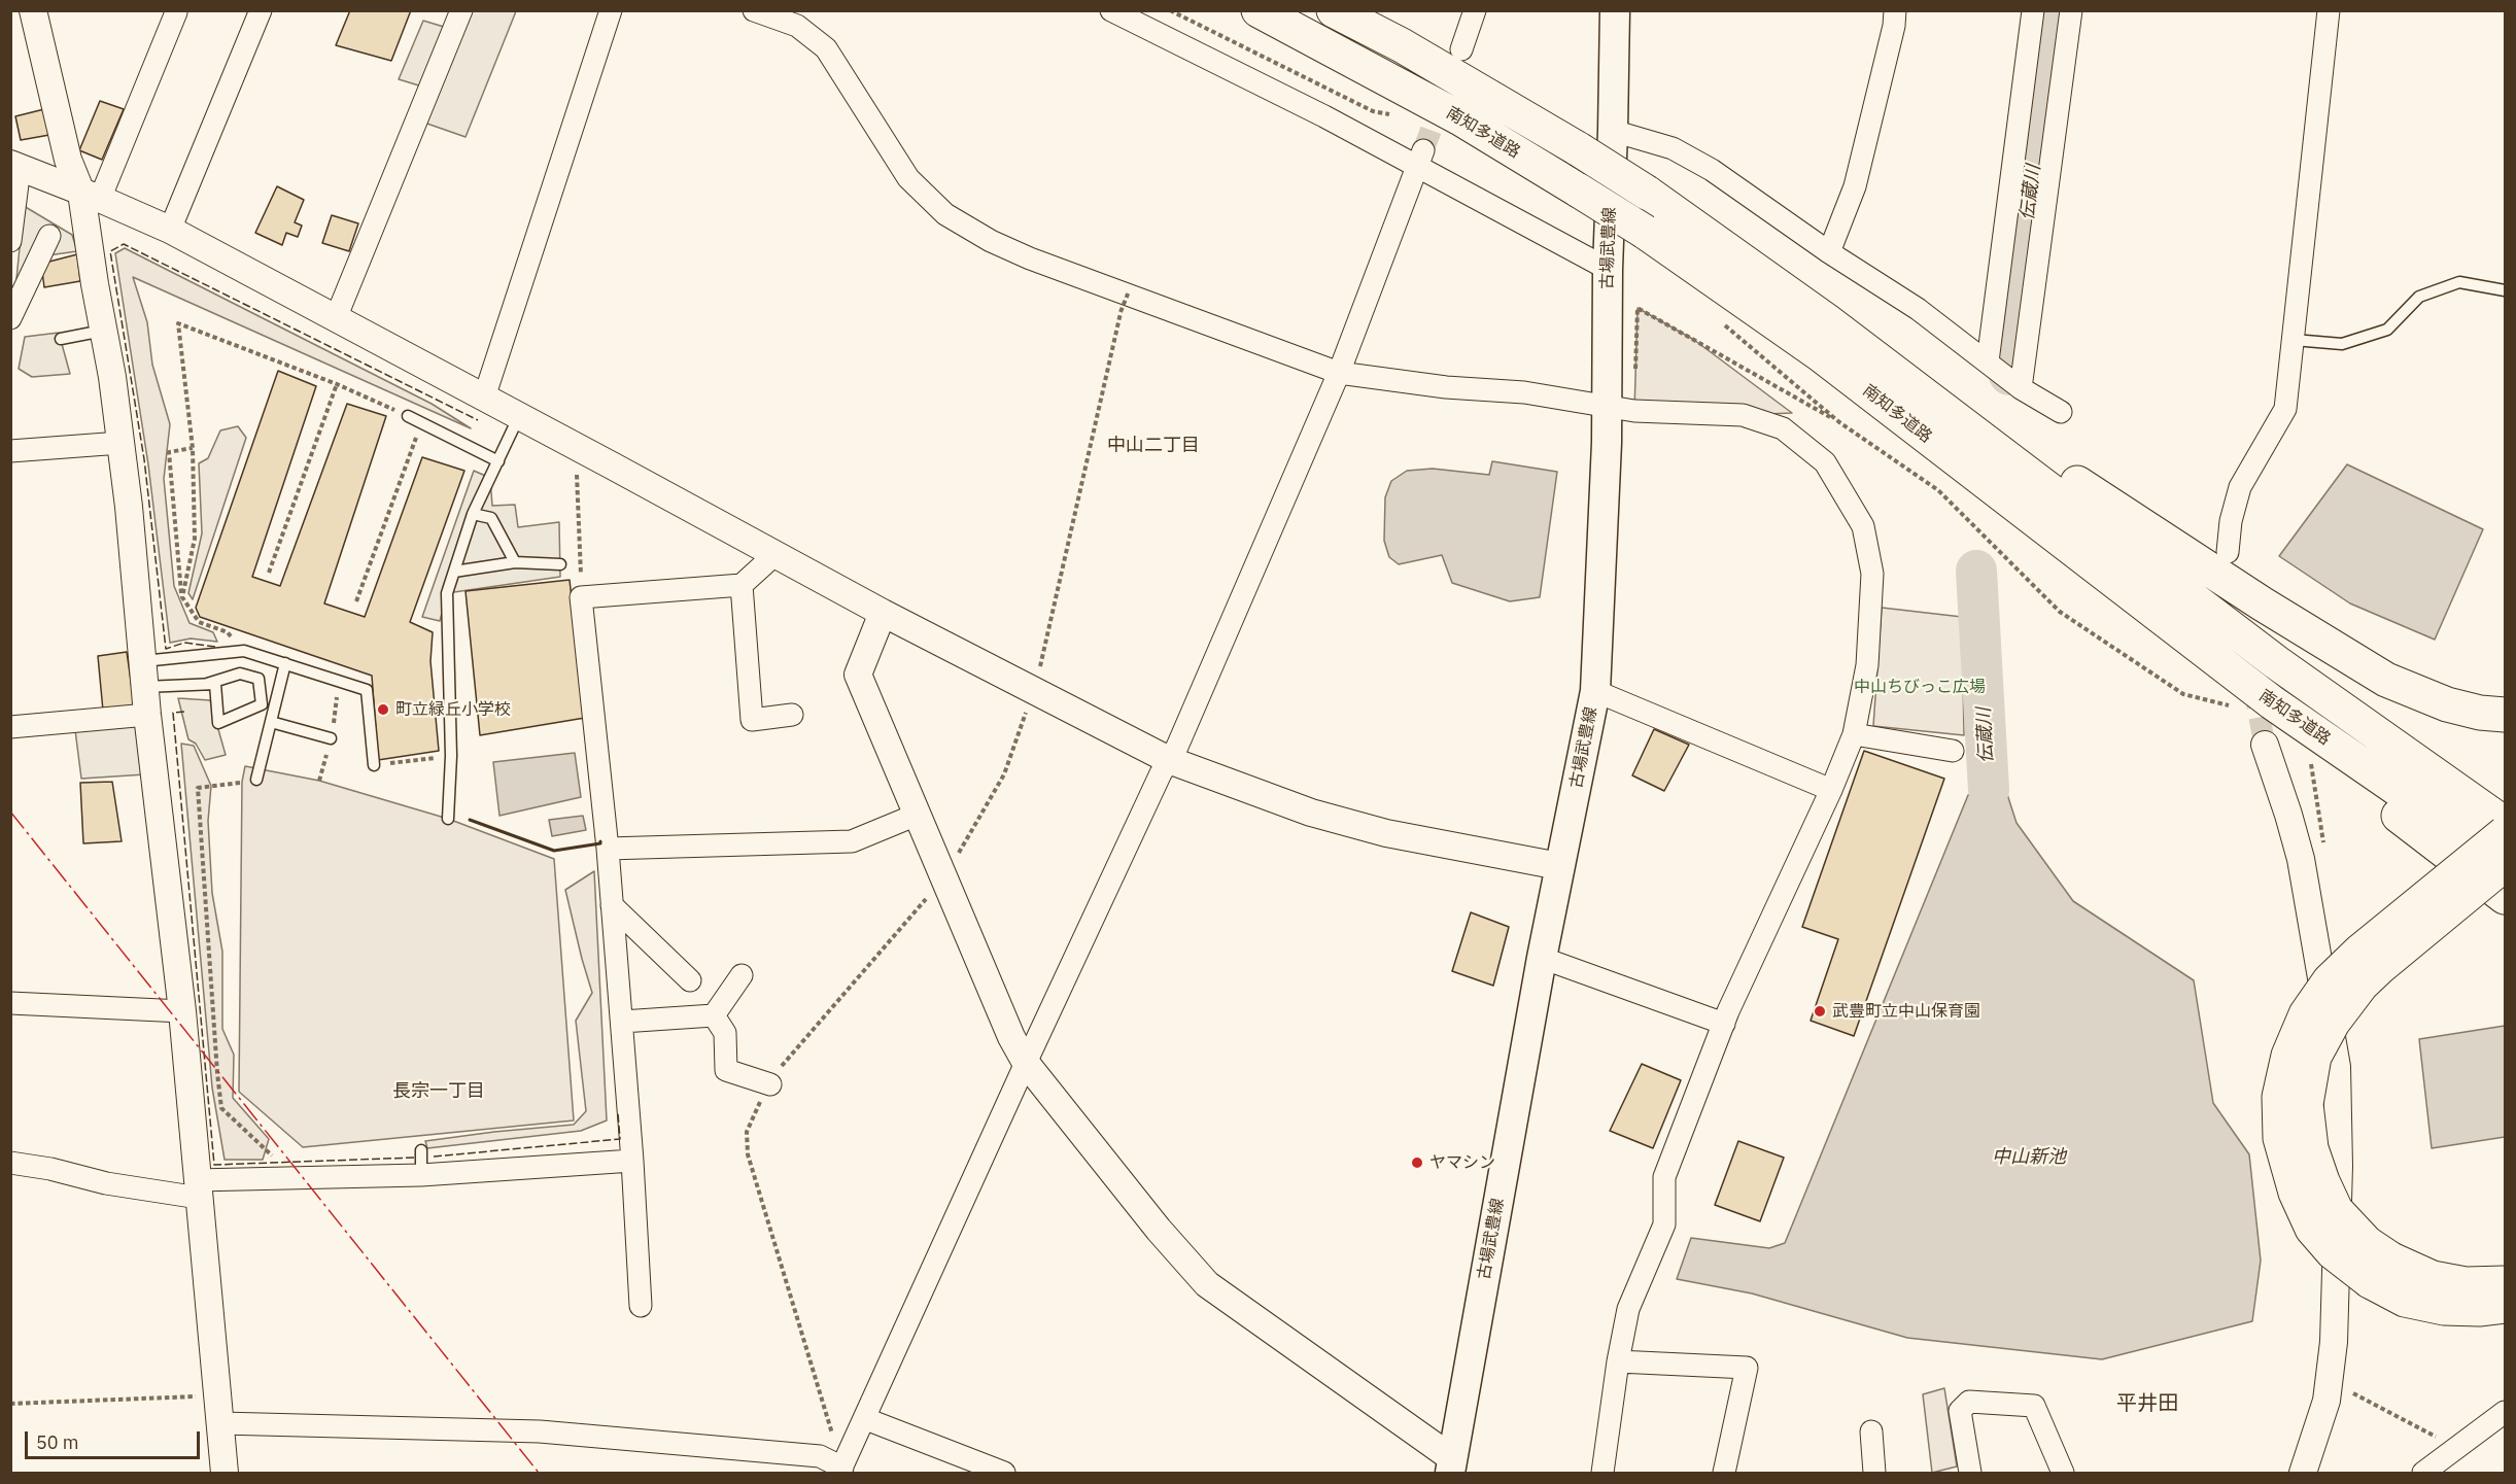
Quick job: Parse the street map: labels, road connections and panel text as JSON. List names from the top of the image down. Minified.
{"streets":{"highway":["南知多道路"],"main road":["古場武豊線"]},"districts":["中山二丁目","長宗一丁目","平井田"],"water":["伝蔵川","中山新池"],"parks":["中山ちびっこ広場"],"places":["町立緑丘小学校","武豊町立中山保育園","ヤマシン"],"scale_bar":"50 m"}
